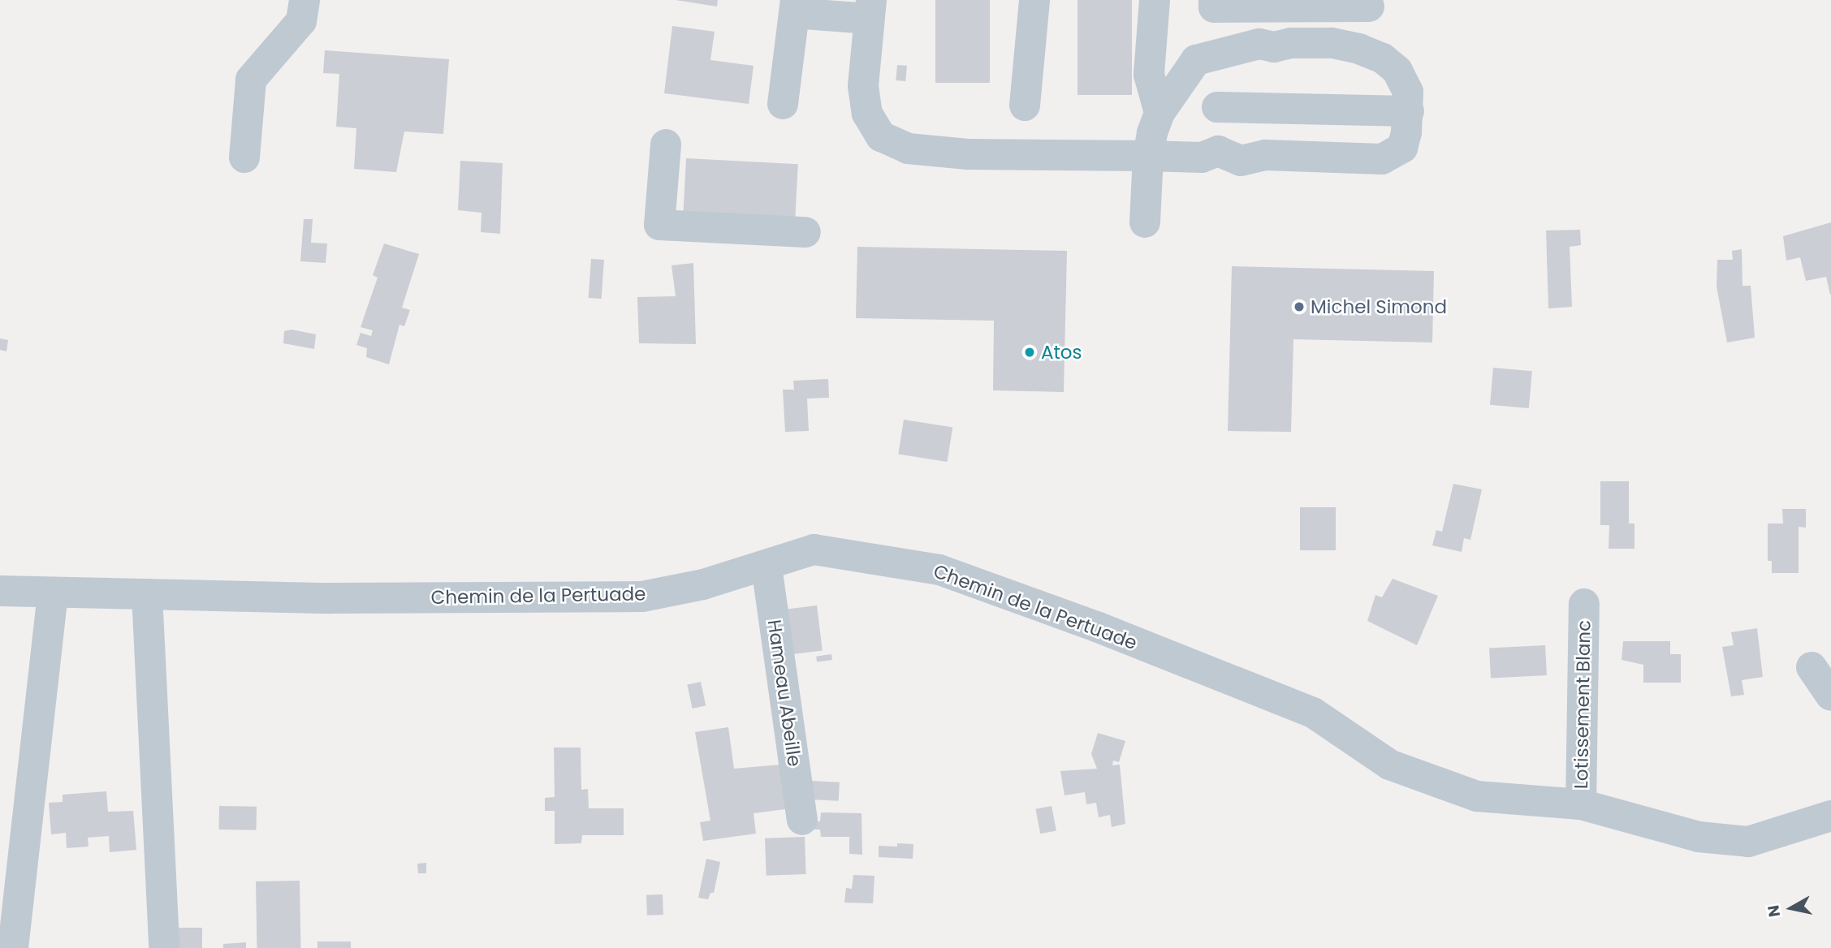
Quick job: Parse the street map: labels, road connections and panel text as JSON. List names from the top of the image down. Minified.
{"streets":{"street":["Chemin de la Pertuade","Hameau Abeille","Lotissement Blanc"]},"crossings":[["Chemin de la Pertuade","Hameau Abeille"],["Chemin de la Pertuade","Lotissement Blanc"]],"places":["Michel Simond","Atos"],"north":"left"}
